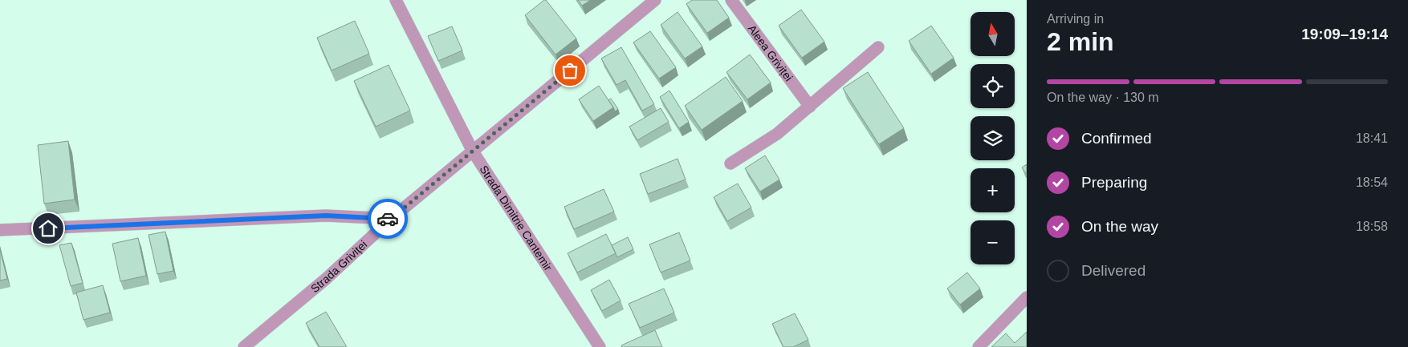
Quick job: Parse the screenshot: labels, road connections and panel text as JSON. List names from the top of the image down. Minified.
{"streets":{"street":["Aleea Griviței","Strada Dimitrie Cantemir","Strada Griviței"]},"crossings":[["Strada Dimitrie Cantemir","Strada Griviței"]],"north":"top","page":{"heading":["2 min","Arriving in","19:09–19:14"],"map_buttons":["+","−"],"bar":"On the way · 130 m","list":[["Confirmed","18:41"],["Preparing","18:54"],["On the way","18:58"],"Delivered"]}}
